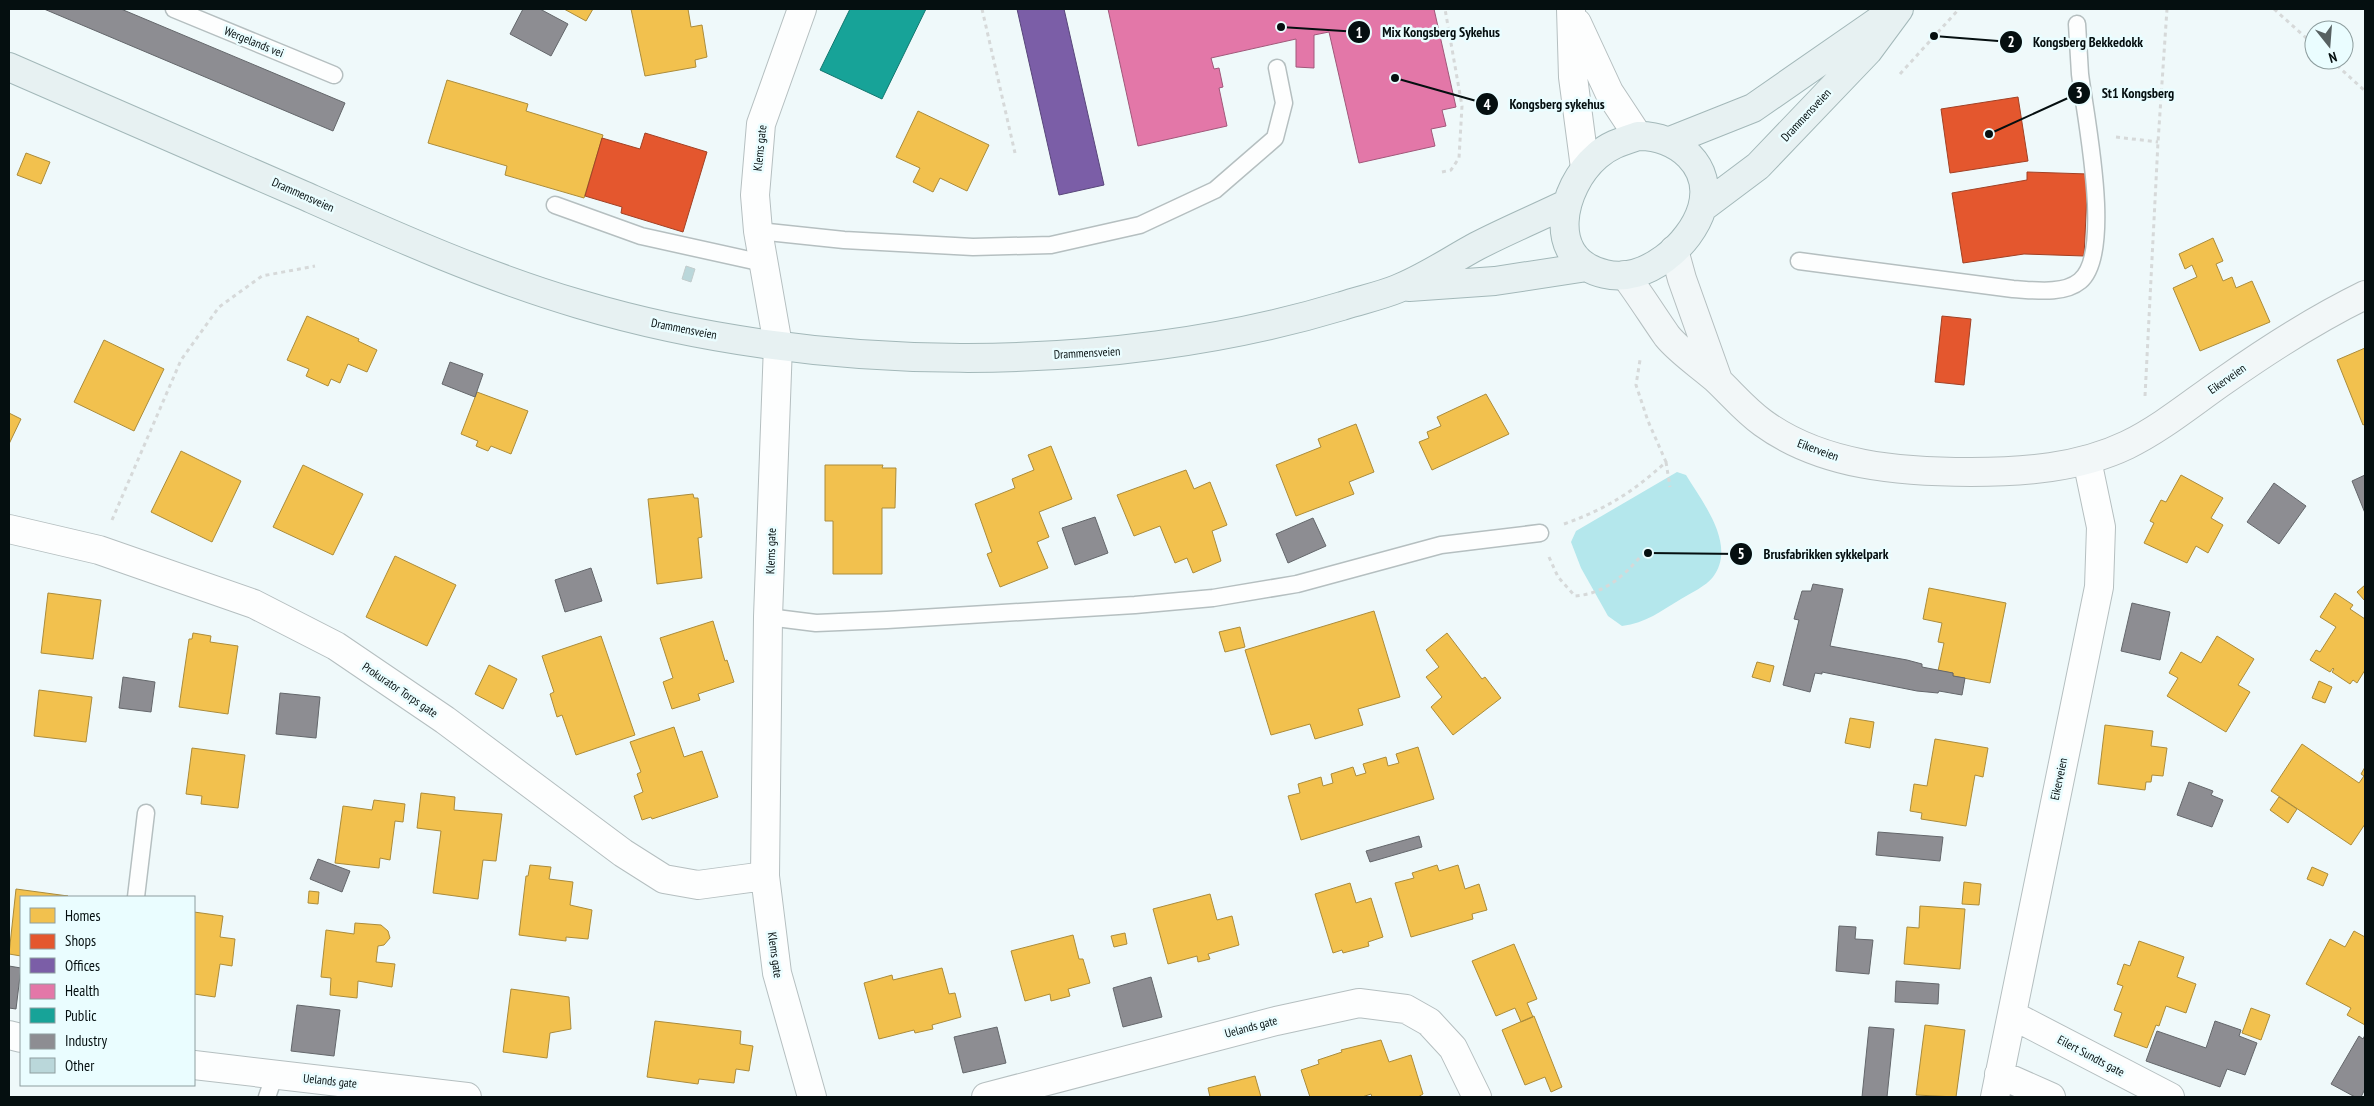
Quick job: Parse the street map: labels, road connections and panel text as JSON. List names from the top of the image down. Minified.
{"streets":{"main road":["Drammensveien","Eikerveien"],"street":["Klems gate","Prokurator Torps gate","Uelands gate","Eilert Sundts gate"],"lane":["Wergelands vei"]},"crossings":[["Drammensveien","Klems gate"],["Drammensveien","Eikerveien"],["Klems gate","Prokurator Torps gate"],["Eikerveien","Eilert Sundts gate"]],"places":["Mix Kongsberg Sykehus","Kongsberg Bekkedokk","Kongsberg sykehus","St1 Kongsberg","Brusfabrikken sykkelpark"],"legend":["Homes","Shops","Offices","Health","Public","Industry","Other"],"north":"bottom"}
